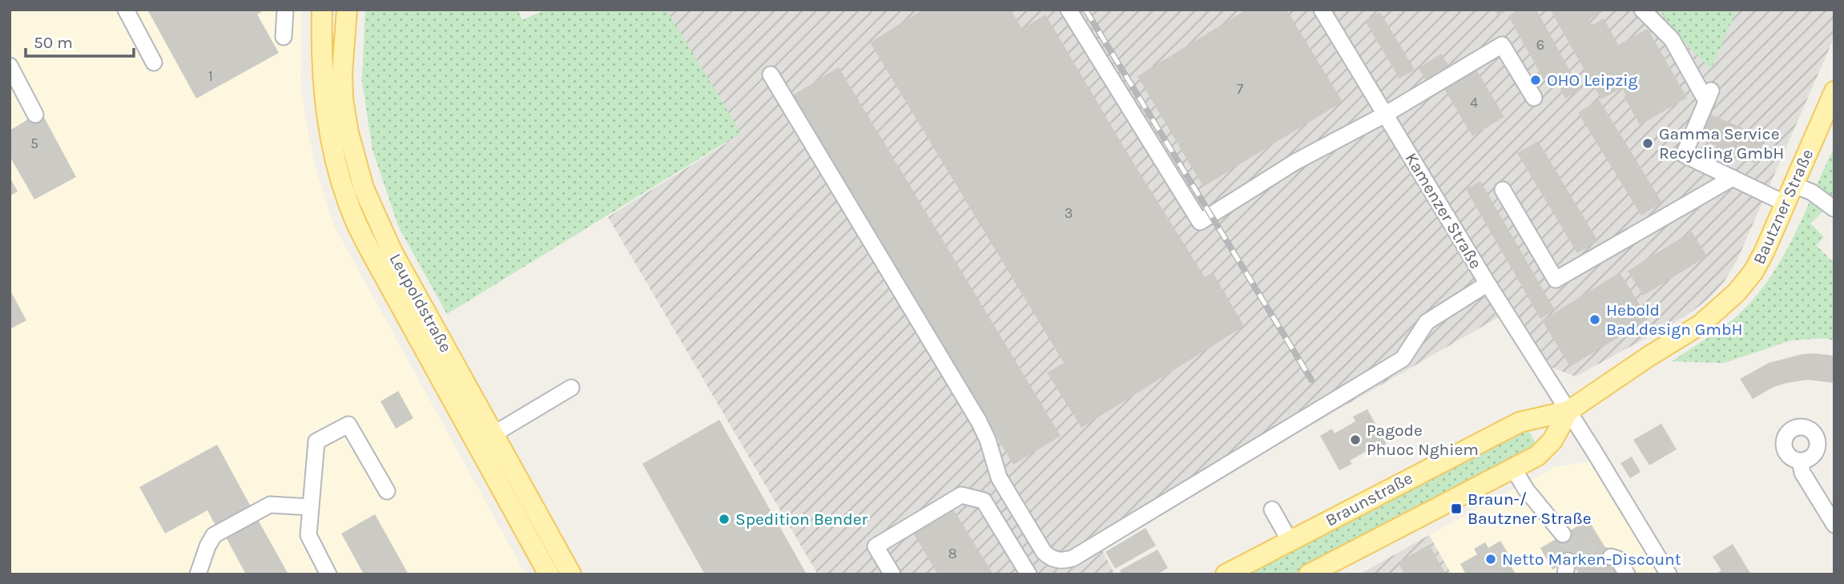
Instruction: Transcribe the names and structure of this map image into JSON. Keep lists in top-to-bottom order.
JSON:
{
  "streets": {
    "main road": ["Bautzner Straße", "Leupoldstraße", "Braunstraße"],
    "street": ["Kamenzer Straße"]
  },
  "crossings": [
    ["Bautzner Straße", "Kamenzer Straße"],
    ["Bautzner Straße", "Braunstraße"],
    ["Kamenzer Straße", "Braunstraße"]
  ],
  "places": {
    "other": [
      "OHO Leipzig",
      "Gamma Service Recycling GmbH",
      "Hebold Bad.design GmbH",
      "Pagode Phuoc Nghiem",
      "Spedition Bender",
      "Netto Marken-Discount"
    ],
    "transit": ["Braun-/ Bautzner Straße"]
  },
  "house_numbers": [
    "6",
    "1",
    "7",
    "4",
    "5",
    "3",
    "8"
  ],
  "scale_bar": "50 m"
}
